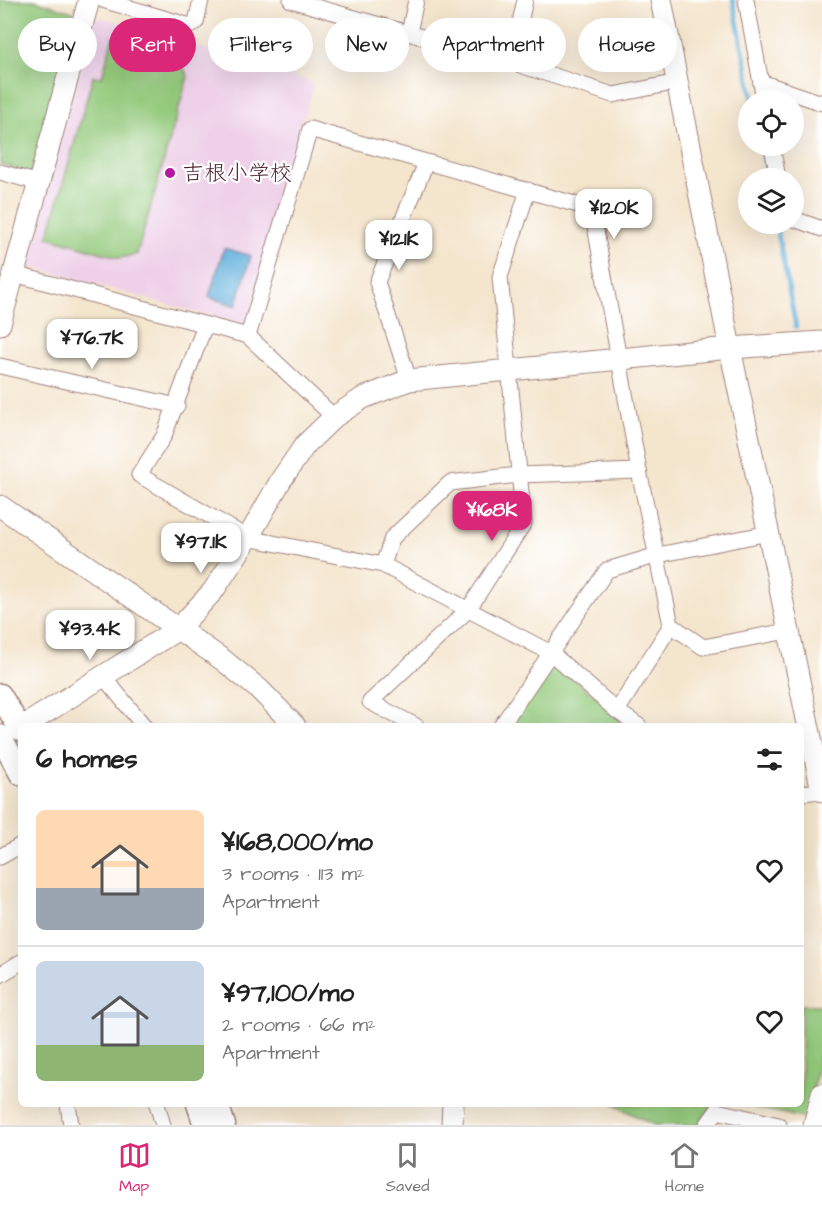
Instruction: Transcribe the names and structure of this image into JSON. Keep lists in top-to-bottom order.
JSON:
{
  "places": ["吉根小学校"],
  "page": {
    "chip": [
      "Buy",
      "Rent",
      "Filters",
      "New",
      "Apartment",
      "House"
    ],
    "price": [
      "¥120K",
      "¥121K",
      "¥76.7K",
      "¥168K",
      "¥97.1K",
      "¥93.4K"
    ],
    "heading": "6 homes",
    "list": [
      {
        "name": "¥168,000/mo",
        "note": "3 rooms · 113 m² · Apartment"
      },
      {
        "name": "¥97,100/mo",
        "note": "2 rooms · 66 m² · Apartment"
      }
    ],
    "tabs": ["Map", "Saved", "Home"]
  }
}
